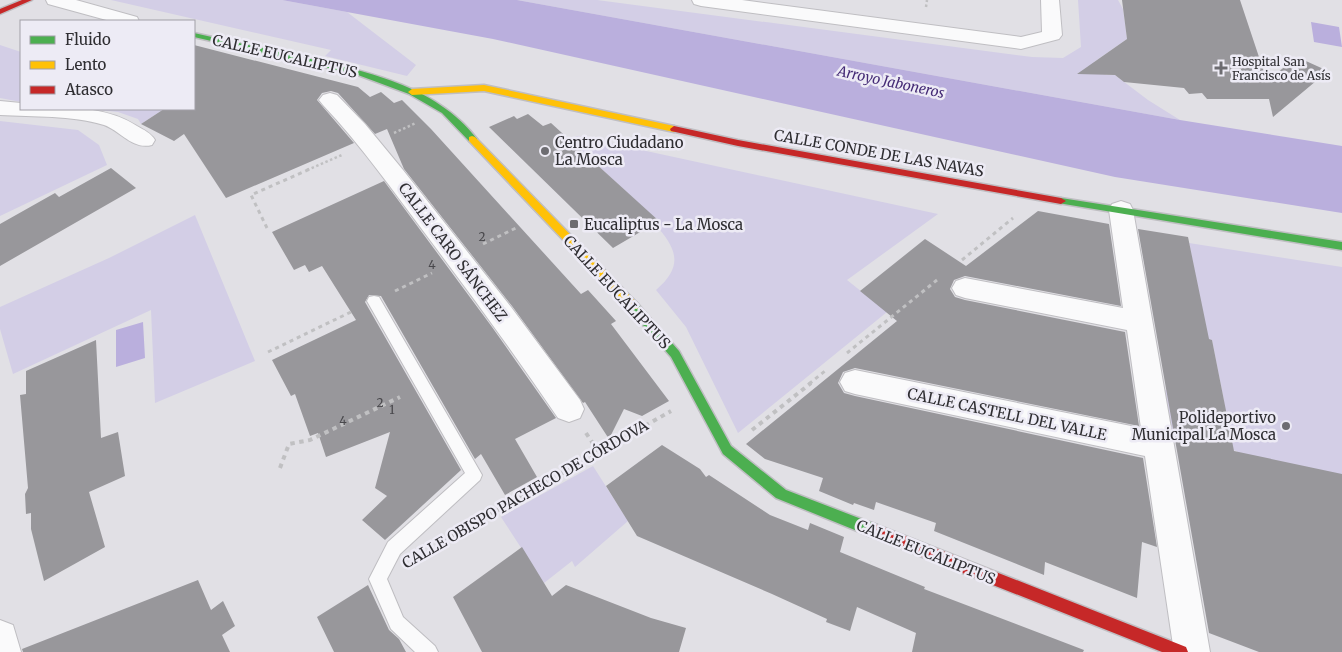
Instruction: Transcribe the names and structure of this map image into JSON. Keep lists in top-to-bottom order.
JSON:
{
  "streets": {
    "main road": ["CALLE EUCALIPTUS", "CALLE CONDE DE LAS NAVAS"],
    "street": ["CALLE CARO SÁNCHEZ", "CALLE CASTELL DEL VALLE"],
    "path": ["CALLE OBISPO PACHECO DE CÓRDOVA"]
  },
  "crossings": [
    ["CALLE EUCALIPTUS", "CALLE CONDE DE LAS NAVAS"]
  ],
  "water": ["Arroyo Jaboneros"],
  "places": {
    "health": ["Hospital San Francisco de Asís"],
    "other": ["Centro Ciudadano La Mosca", "Polideportivo Municipal La Mosca"],
    "transit": ["Eucaliptus - La Mosca"]
  },
  "house_numbers": [
    "2",
    "4",
    "2",
    "1",
    "4"
  ],
  "legend": ["Fluido", "Lento", "Atasco"]
}
